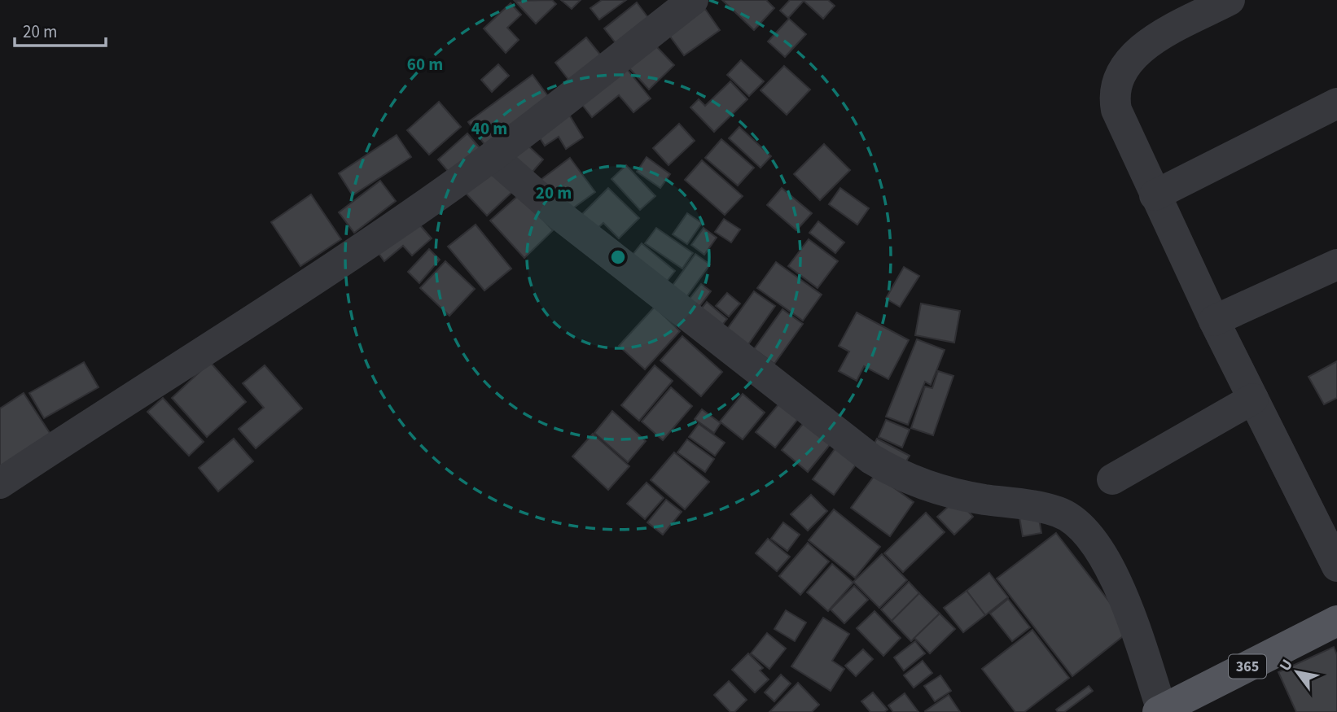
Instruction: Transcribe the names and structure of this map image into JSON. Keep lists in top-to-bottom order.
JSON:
{
  "streets": {
    "main road": ["365"]
  },
  "scale_bar": "20 m",
  "north": "top left",
  "rings": ["60 m", "40 m", "20 m"]
}
